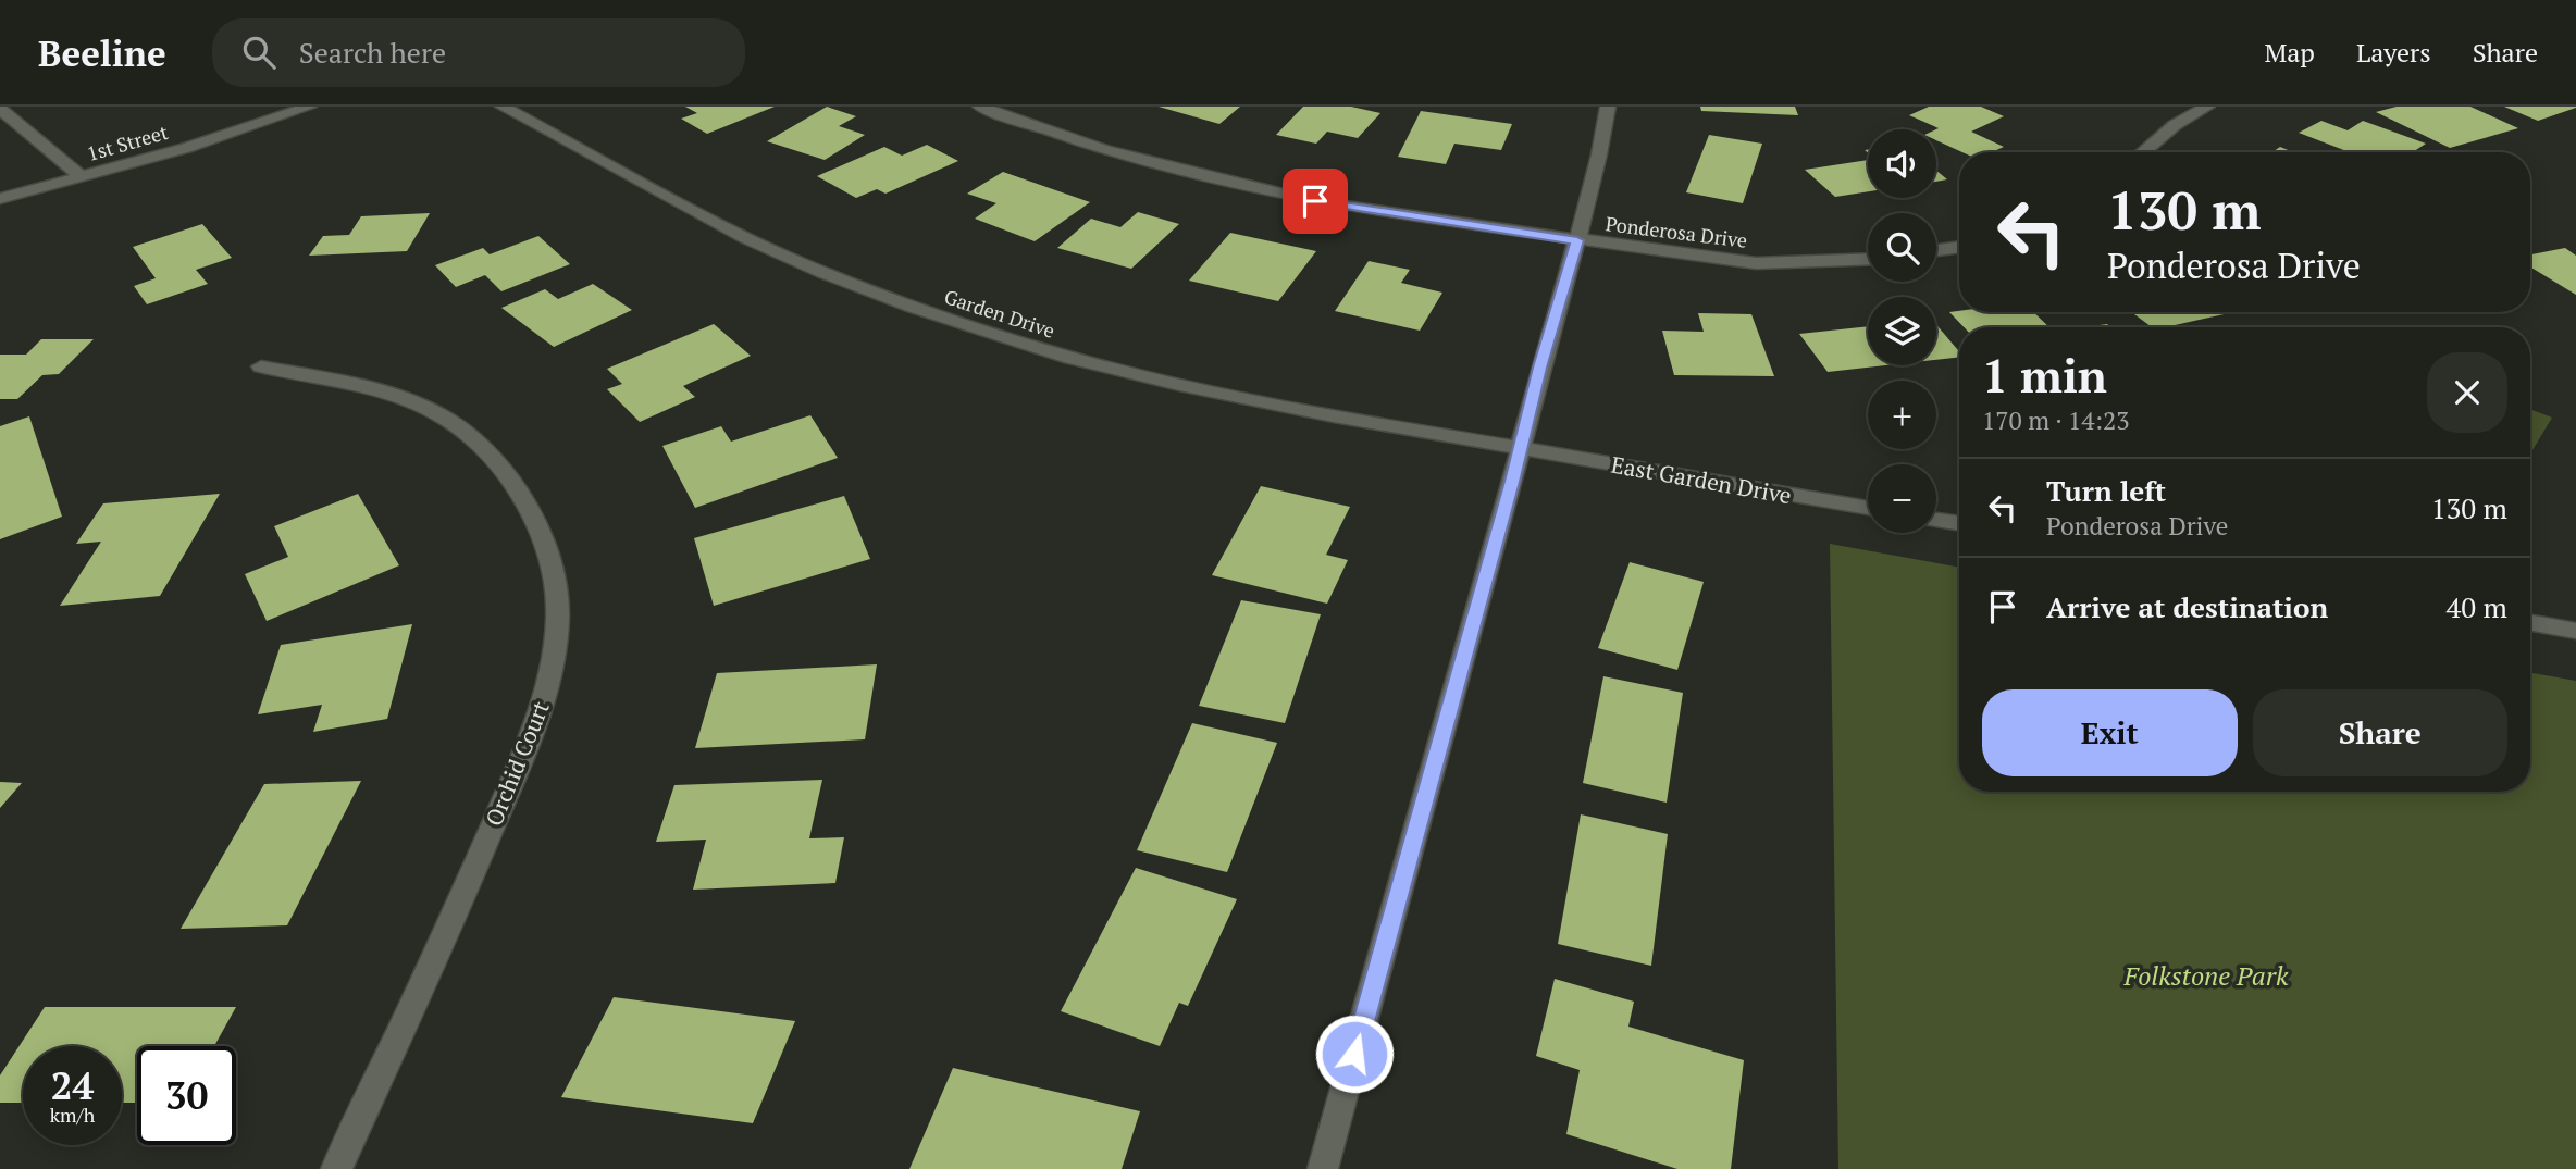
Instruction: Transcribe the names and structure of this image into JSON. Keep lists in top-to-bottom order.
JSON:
{
  "streets": {
    "street": [
      "1st Street",
      "Ponderosa Drive",
      "Garden Drive",
      "East Garden Drive",
      "Orchid Court"
    ]
  },
  "crossings": [
    ["Garden Drive", "East Garden Drive"]
  ],
  "parks": ["Folkstone Park"],
  "page": {
    "header": "Beeline",
    "search": "Search here",
    "nav": ["Map", "Layers", "Share"],
    "map_buttons": ["+", "−"],
    "turn": ["130 m", "Ponderosa Drive"],
    "heading": ["1 min", "170 m · 14:23"],
    "list": [
      {
        "name": "Turn left",
        "note": "Ponderosa Drive",
        "value": "130 m"
      },
      {
        "name": "Arrive at destination",
        "value": "40 m"
      }
    ],
    "buttons": ["Exit", "Share"],
    "speed": "24 km/h",
    "limit": "30"
  }
}
